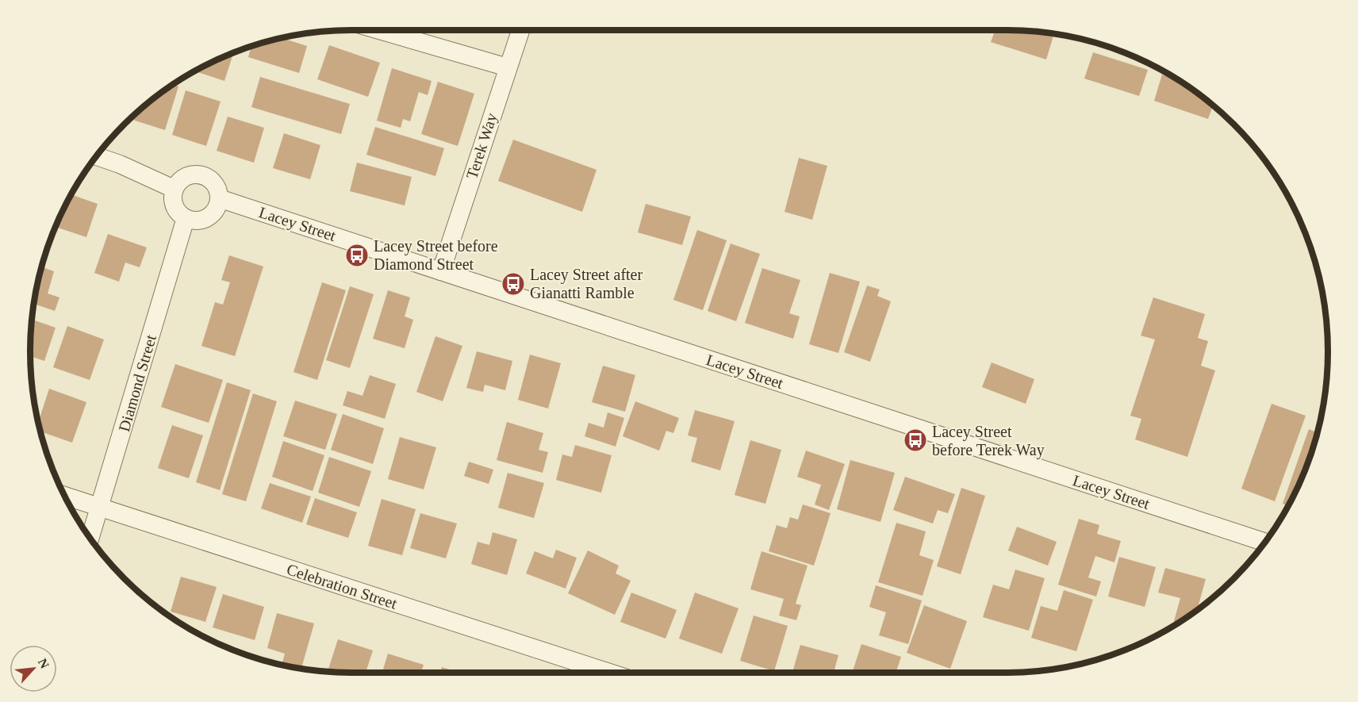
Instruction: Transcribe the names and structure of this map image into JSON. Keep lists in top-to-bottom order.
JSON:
{
  "streets": {
    "street": [
      "Terek Way",
      "Lacey Street",
      "Diamond Street",
      "Celebration Street"
    ]
  },
  "crossings": [
    ["Terek Way", "Lacey Street"],
    ["Lacey Street", "Diamond Street"],
    ["Diamond Street", "Celebration Street"]
  ],
  "places": {
    "bus stop": ["Lacey Street before Diamond Street", "Lacey Street after Gianatti Ramble", "Lacey Street before Terek Way"]
  },
  "north": "top right"
}
